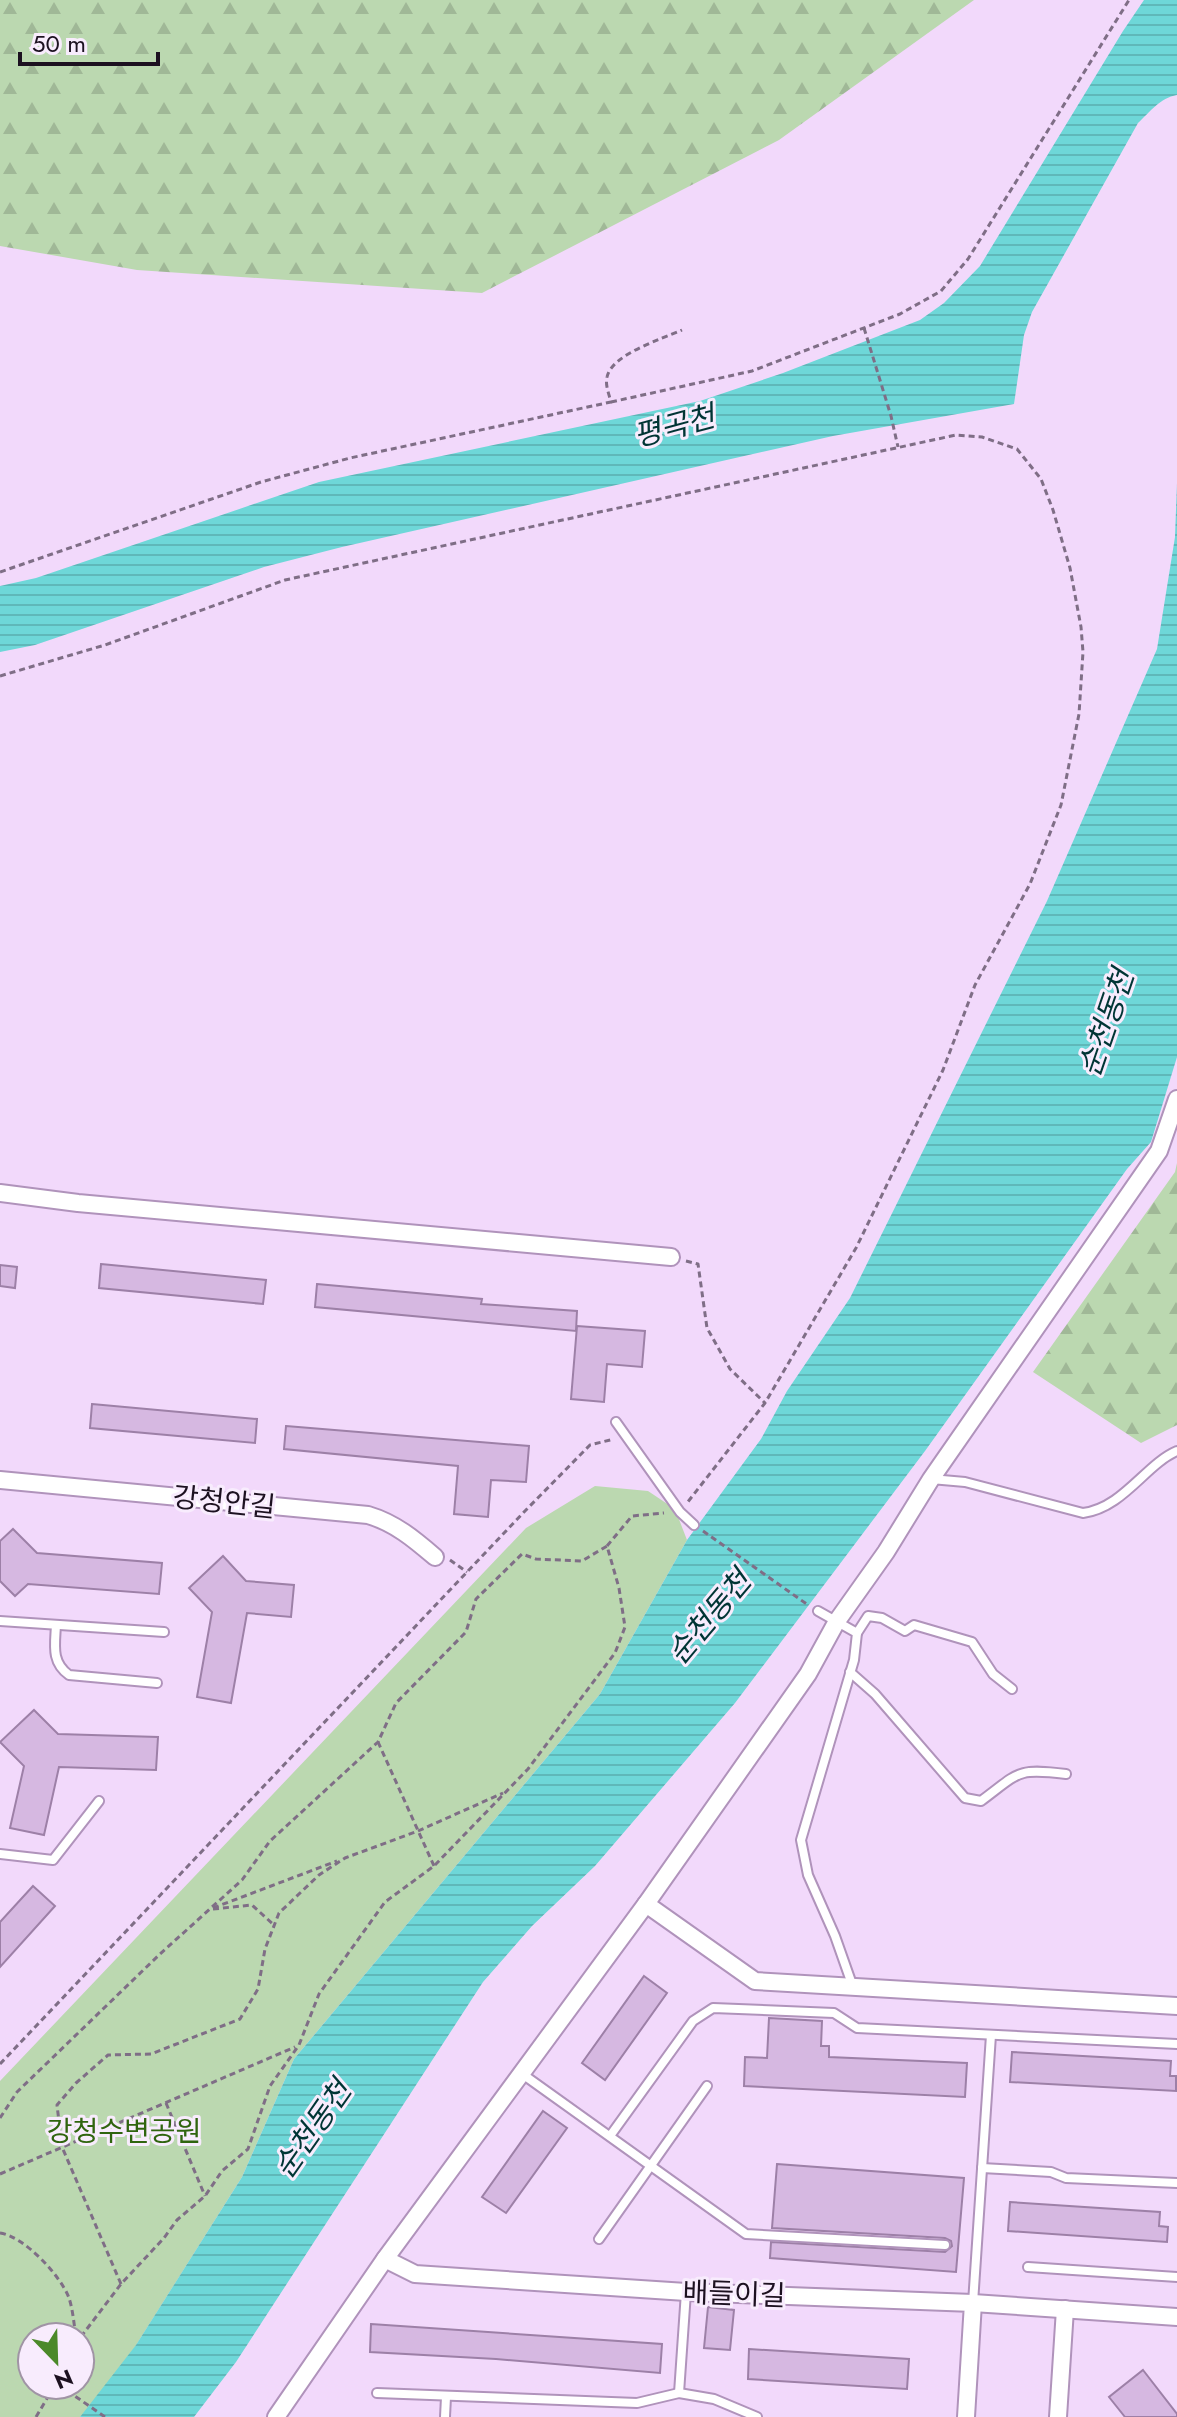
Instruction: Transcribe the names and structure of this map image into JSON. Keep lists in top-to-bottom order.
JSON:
{
  "streets": {
    "street": ["강청안길", "배들이길"]
  },
  "water": ["평곡천", "순천동천"],
  "parks": ["강청수변공원"],
  "scale_bar": "50 m",
  "north": "bottom right"
}
